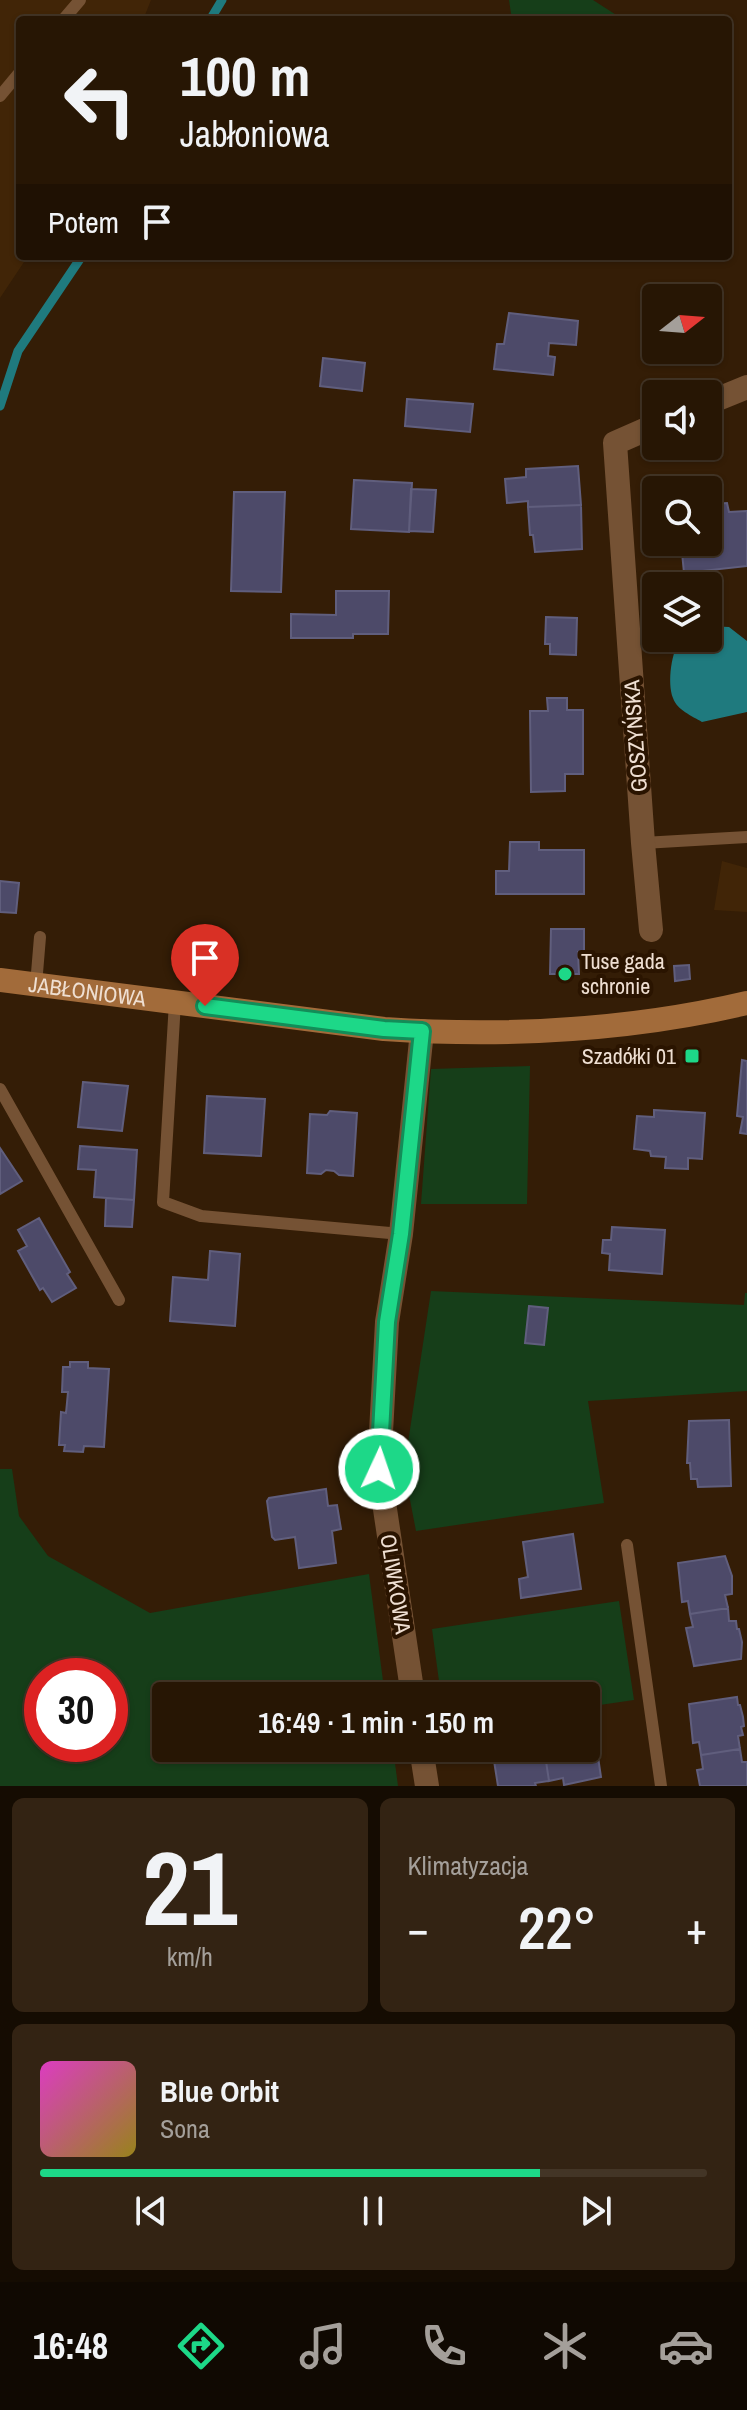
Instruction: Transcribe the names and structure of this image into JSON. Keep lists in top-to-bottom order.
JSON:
{
  "streets": {
    "main road": ["JABŁONIOWA"],
    "street": ["GOSZYŃSKA", "OLIWKOWA"]
  },
  "crossings": [
    ["JABŁONIOWA", "OLIWKOWA"]
  ],
  "places": {
    "other": ["Tuse gada schronie"],
    "transit": ["Szadółki 01"]
  },
  "north": "right",
  "page": {
    "turn": ["100 m", "Jabłoniowa"],
    "then": "Potem",
    "limit": "30",
    "trip": "16:49 · 1 min · 150 m",
    "tile": [
      ["21", "km/h"],
      "Klimatyzacja"
    ],
    "heat": ["−", "22°", "+"],
    "song": ["Blue Orbit", "Sona"],
    "tabs": "16:48"
  }
}
